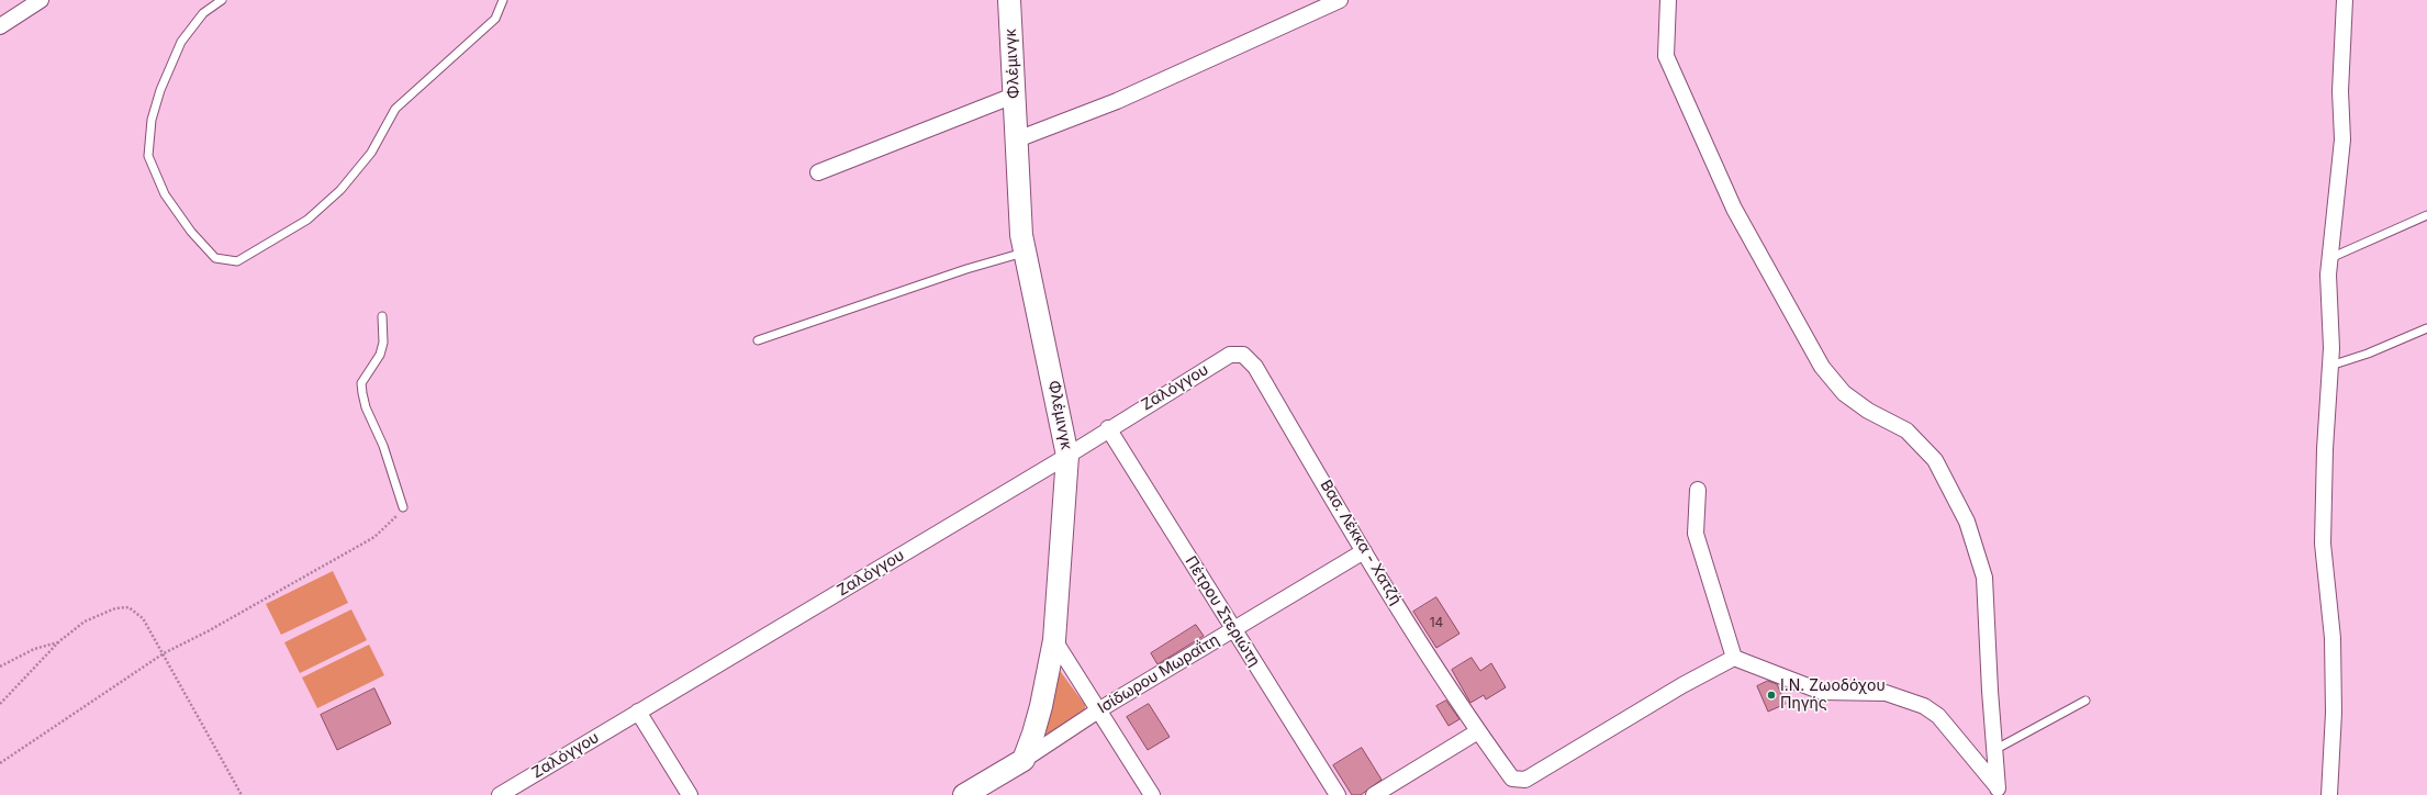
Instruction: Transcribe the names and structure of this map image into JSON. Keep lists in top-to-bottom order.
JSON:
{
  "streets": {
    "street": [
      "Φλέμινγκ",
      "Ζαλόγγου",
      "Βασ. Λέκκα - Χατζή",
      "Πέτρου Στεριώτη",
      "Ισίδωρου Μωραΐτη"
    ]
  },
  "crossings": [
    ["Φλέμινγκ", "Ζαλόγγου"],
    ["Φλέμινγκ", "Ισίδωρου Μωραΐτη"],
    ["Ζαλόγγου", "Βασ. Λέκκα - Χατζή"],
    ["Ζαλόγγου", "Πέτρου Στεριώτη"],
    ["Βασ. Λέκκα - Χατζή", "Ισίδωρου Μωραΐτη"],
    ["Πέτρου Στεριώτη", "Ισίδωρου Μωραΐτη"]
  ],
  "places": ["Ι.Ν. Ζωοδόχου Πηγής"],
  "house_numbers": ["14"]
}
